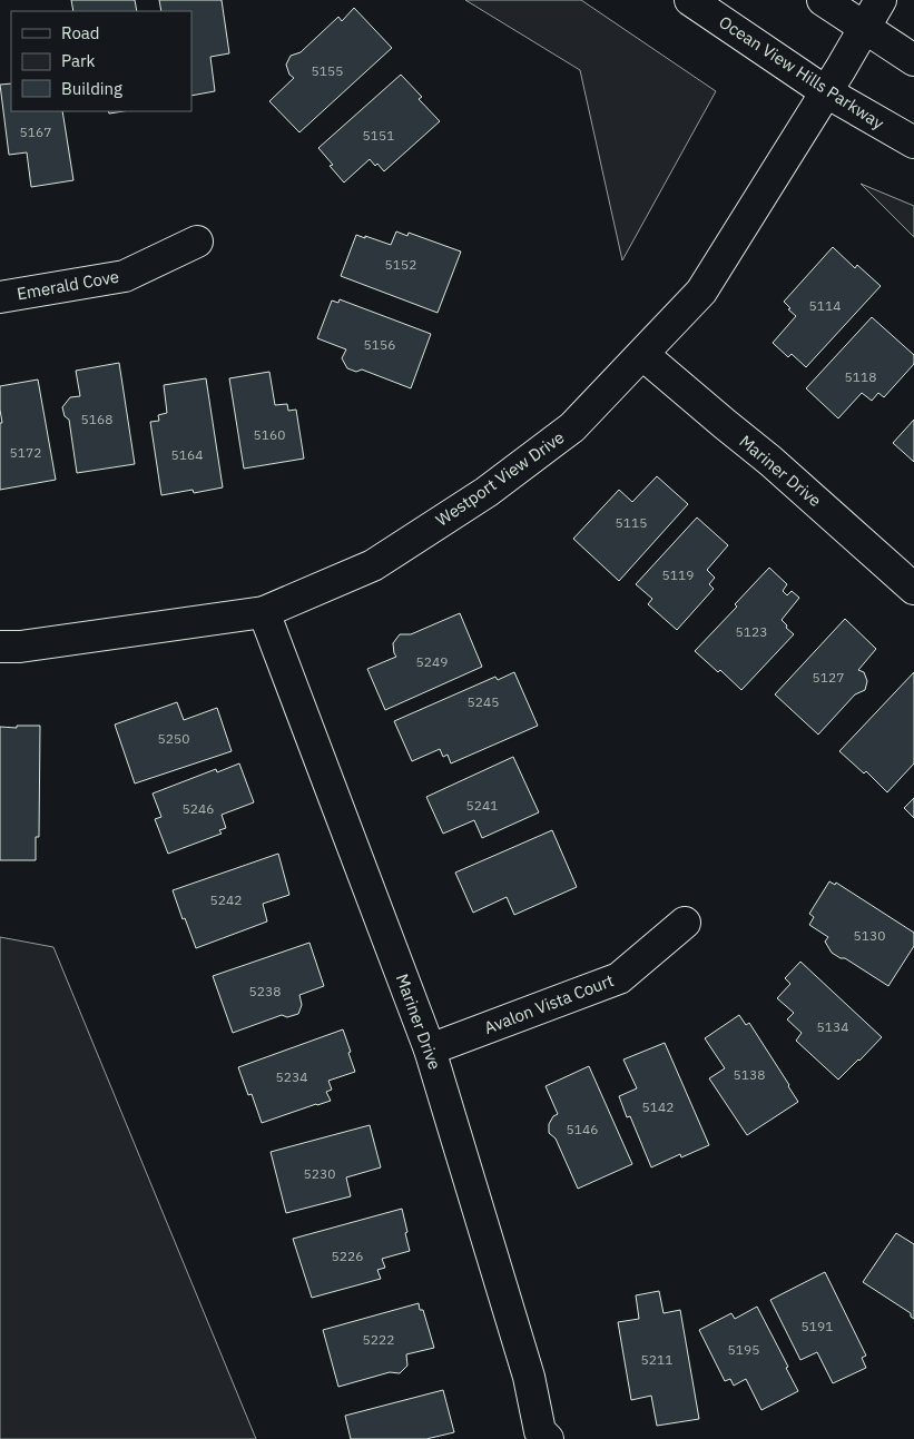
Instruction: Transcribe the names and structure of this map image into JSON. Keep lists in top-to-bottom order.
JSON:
{
  "streets": {
    "street": [
      "Ocean View Hills Parkway",
      "Emerald Cove",
      "Mariner Drive",
      "Westport View Drive",
      "Avalon Vista Court"
    ]
  },
  "crossings": [
    ["Ocean View Hills Parkway", "Westport View Drive"],
    ["Mariner Drive", "Westport View Drive"],
    ["Mariner Drive", "Avalon Vista Court"]
  ],
  "house_numbers": [
    "5155",
    "5167",
    "5151",
    "5152",
    "5114",
    "5156",
    "5118",
    "5168",
    "5160",
    "5172",
    "5164",
    "5115",
    "5119",
    "5123",
    "5249",
    "5127",
    "5245",
    "5250",
    "5241",
    "5246",
    "5242",
    "5130",
    "5238",
    "5134",
    "5138",
    "5234",
    "5142",
    "5146",
    "5230",
    "5226",
    "5191",
    "5222",
    "5195",
    "5211"
  ],
  "legend": ["Road", "Park", "Building"]
}
